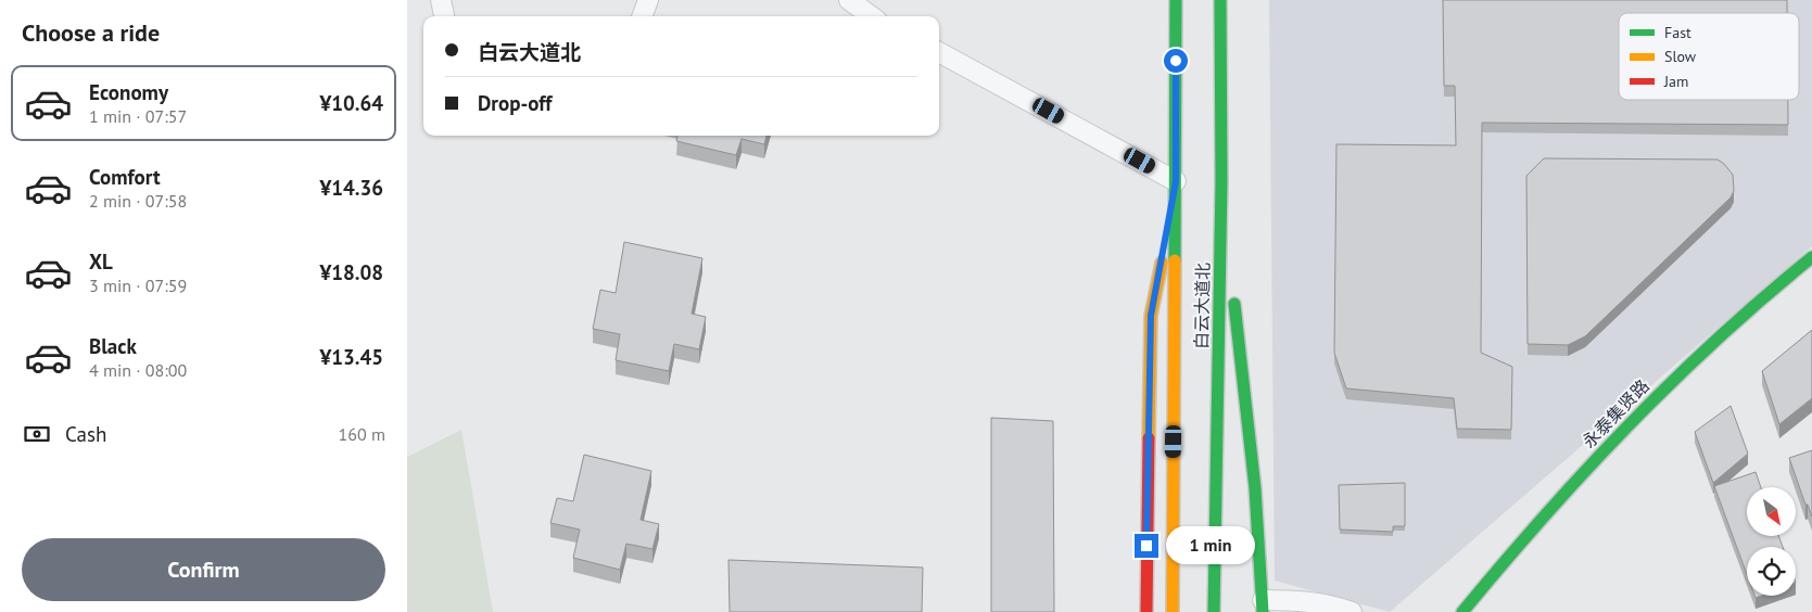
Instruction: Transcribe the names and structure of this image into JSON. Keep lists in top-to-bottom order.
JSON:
{
  "streets": {
    "main road": ["白云大道北", "永泰集贤路"]
  },
  "legend": ["Fast", "Slow", "Jam"],
  "north": "bottom right",
  "page": {
    "heading": "Choose a ride",
    "banner": ["白云大道北", "Drop-off"],
    "list": [
      {
        "name": "Economy",
        "note": "1 min · 07:57",
        "value": "¥10.64"
      },
      {
        "name": "Comfort",
        "note": "2 min · 07:58",
        "value": "¥14.36"
      },
      {
        "name": "XL",
        "note": "3 min · 07:59",
        "value": "¥18.08"
      },
      {
        "name": "Black",
        "note": "4 min · 08:00",
        "value": "¥13.45"
      }
    ],
    "pay": ["Cash", "160 m"],
    "bubble": "1 min",
    "buttons": "Confirm"
  }
}
